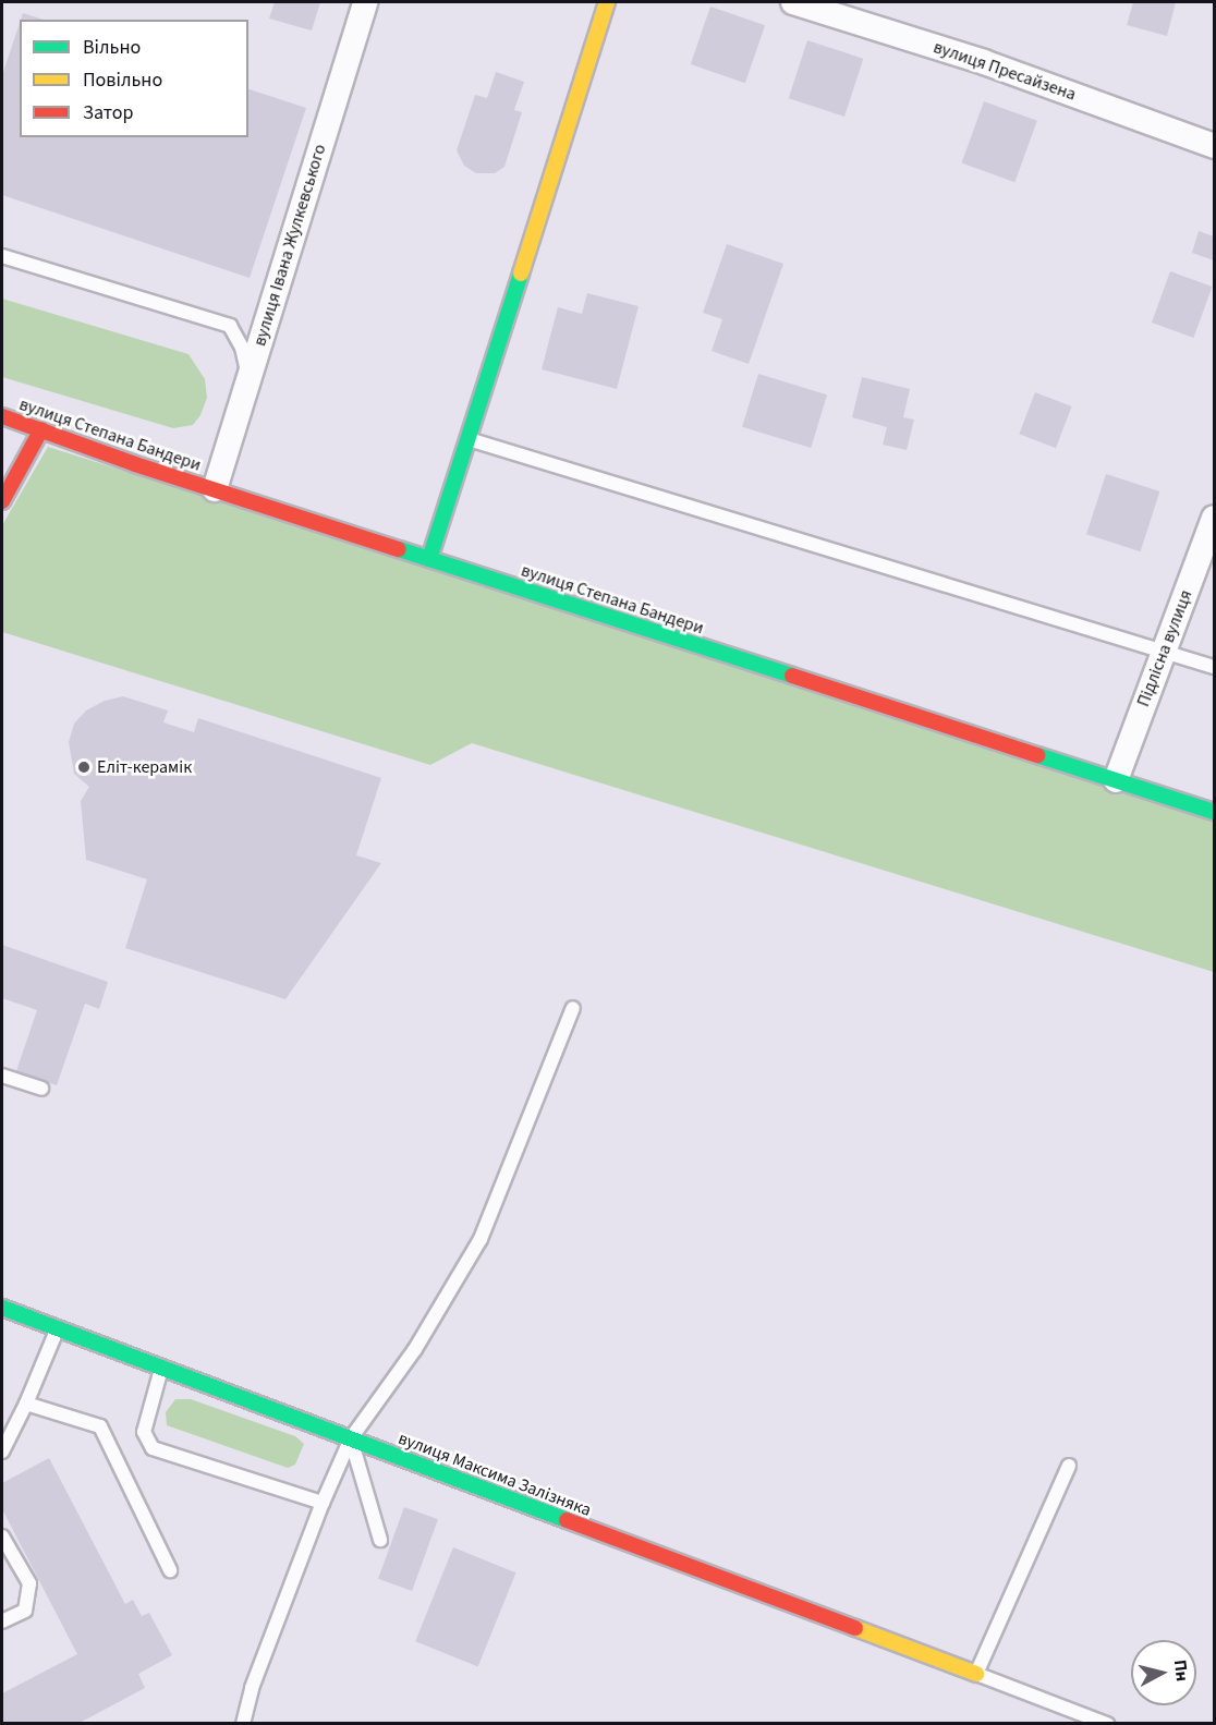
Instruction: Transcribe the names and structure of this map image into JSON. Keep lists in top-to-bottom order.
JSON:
{
  "streets": {
    "street": [
      "вулиця Пресайзена",
      "вулиця Івана Жулкевського",
      "вулиця Степана Бандери",
      "Підлісна вулиця",
      "вулиця Максима Залізняка"
    ]
  },
  "crossings": [
    ["вулиця Івана Жулкевського", "вулиця Степана Бандери"],
    ["вулиця Степана Бандери", "Підлісна вулиця"]
  ],
  "places": ["Еліт-керамік"],
  "legend": ["Вільно", "Повільно", "Затор"],
  "north": "right"
}
